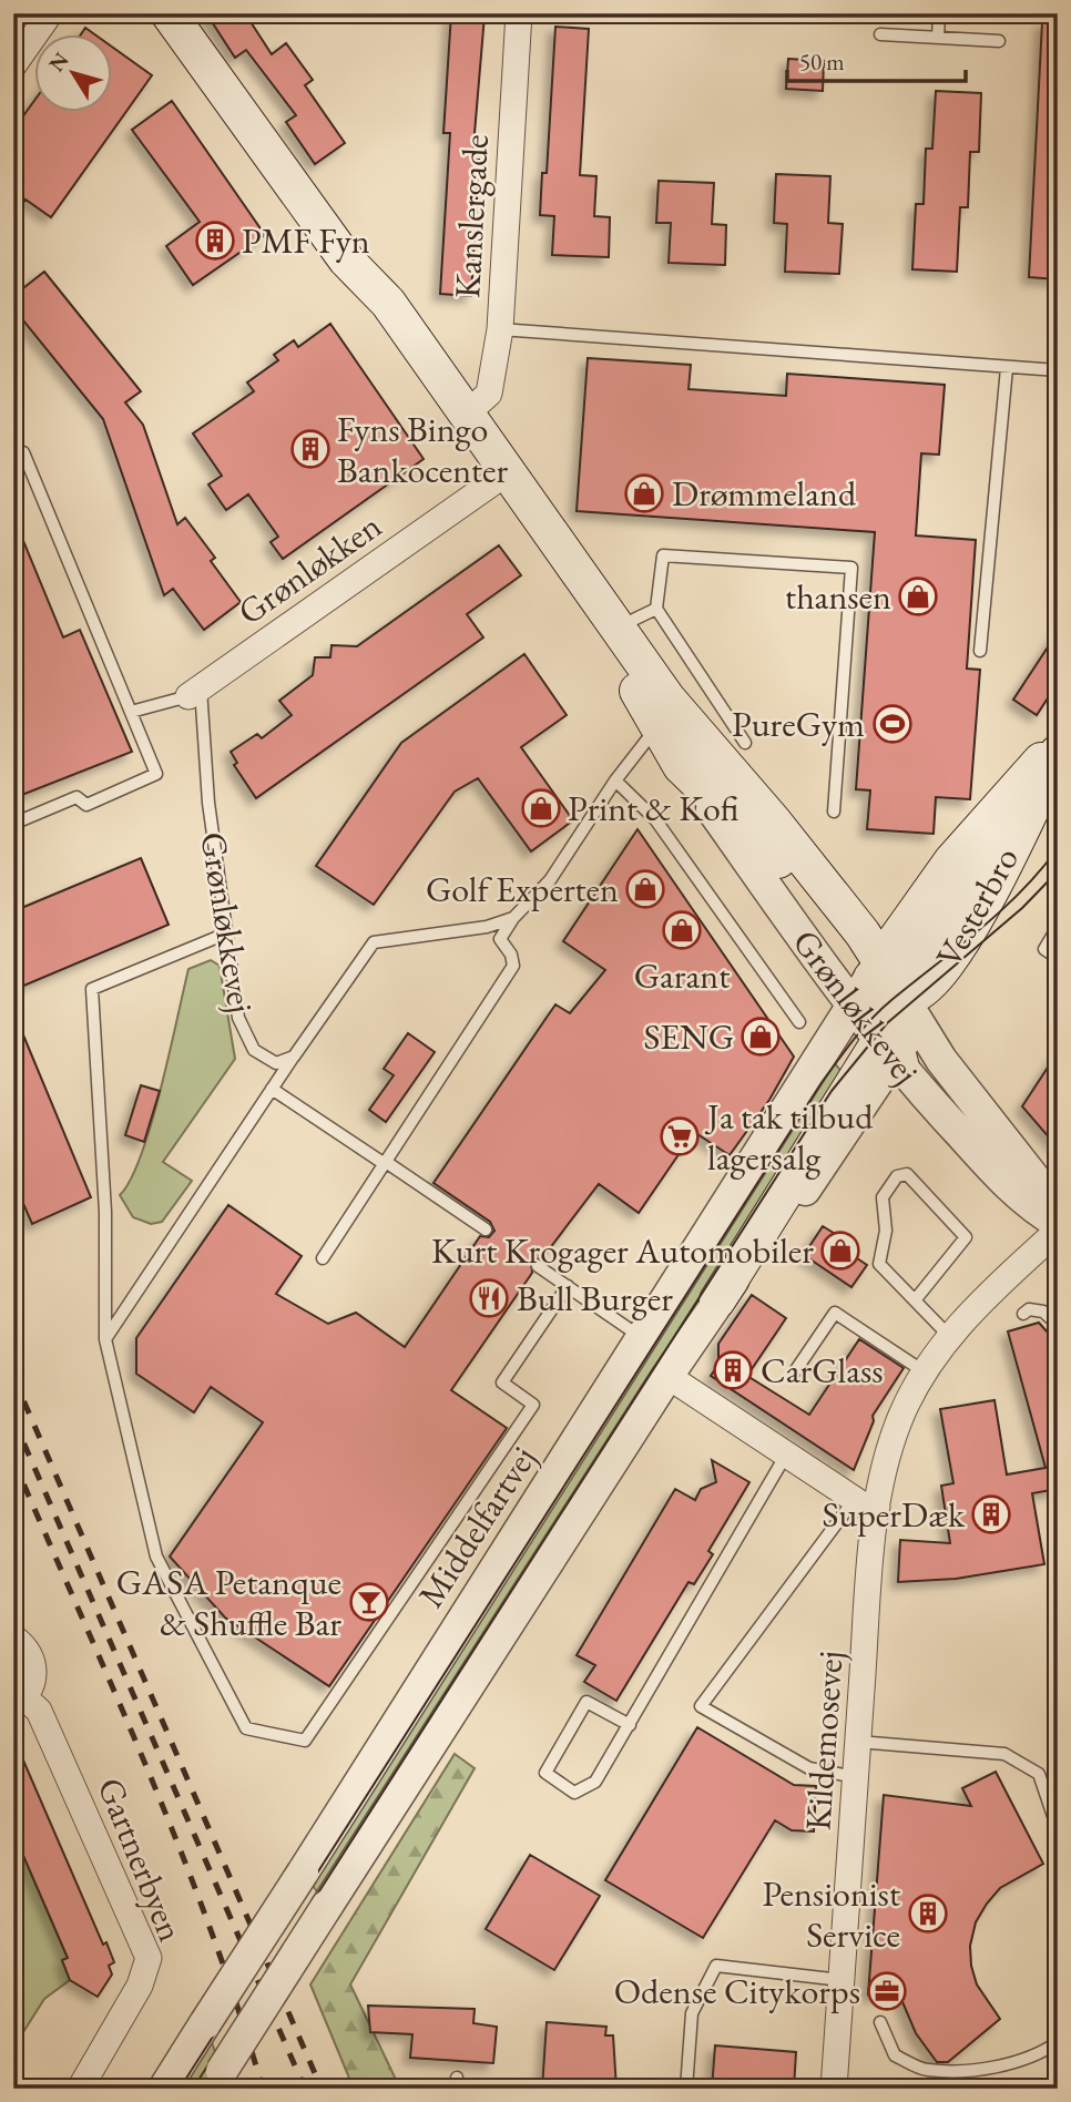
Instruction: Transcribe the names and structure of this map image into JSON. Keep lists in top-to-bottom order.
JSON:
{
  "streets": {
    "main road": ["Vesterbro", "Grønløkkevej"],
    "street": [
      "Kanslergade",
      "Grønløkken",
      "Middelfartvej",
      "Kildemosevej",
      "Gartnerbyen"
    ]
  },
  "crossings": [
    ["Kanslergade", "Grønløkkevej"],
    ["Grønløkken", "Grønløkkevej"],
    ["Vesterbro", "Grønløkkevej"],
    ["Vesterbro", "Middelfartvej"],
    ["Grønløkkevej", "Middelfartvej"]
  ],
  "places": {
    "building": [
      "PMF Fyn",
      "Fyns Bingo Bankocenter",
      "CarGlass",
      "SuperDæk",
      "Pensionist Service"
    ],
    "shop": [
      "Drømmeland",
      "thansen",
      "Print & Kofi",
      "Golf Experten",
      "Garant",
      "SENG",
      "Kurt Krogager Automobiler"
    ],
    "sports": ["PureGym"],
    "supermarket": ["Ja tak tilbud lagersalg"],
    "restaurant": ["Bull Burger"],
    "bar": ["GASA Petanque & Shuffle Bar"],
    "office": ["Odense Citykorps"]
  },
  "scale_bar": "50 m",
  "north": "top left"
}
